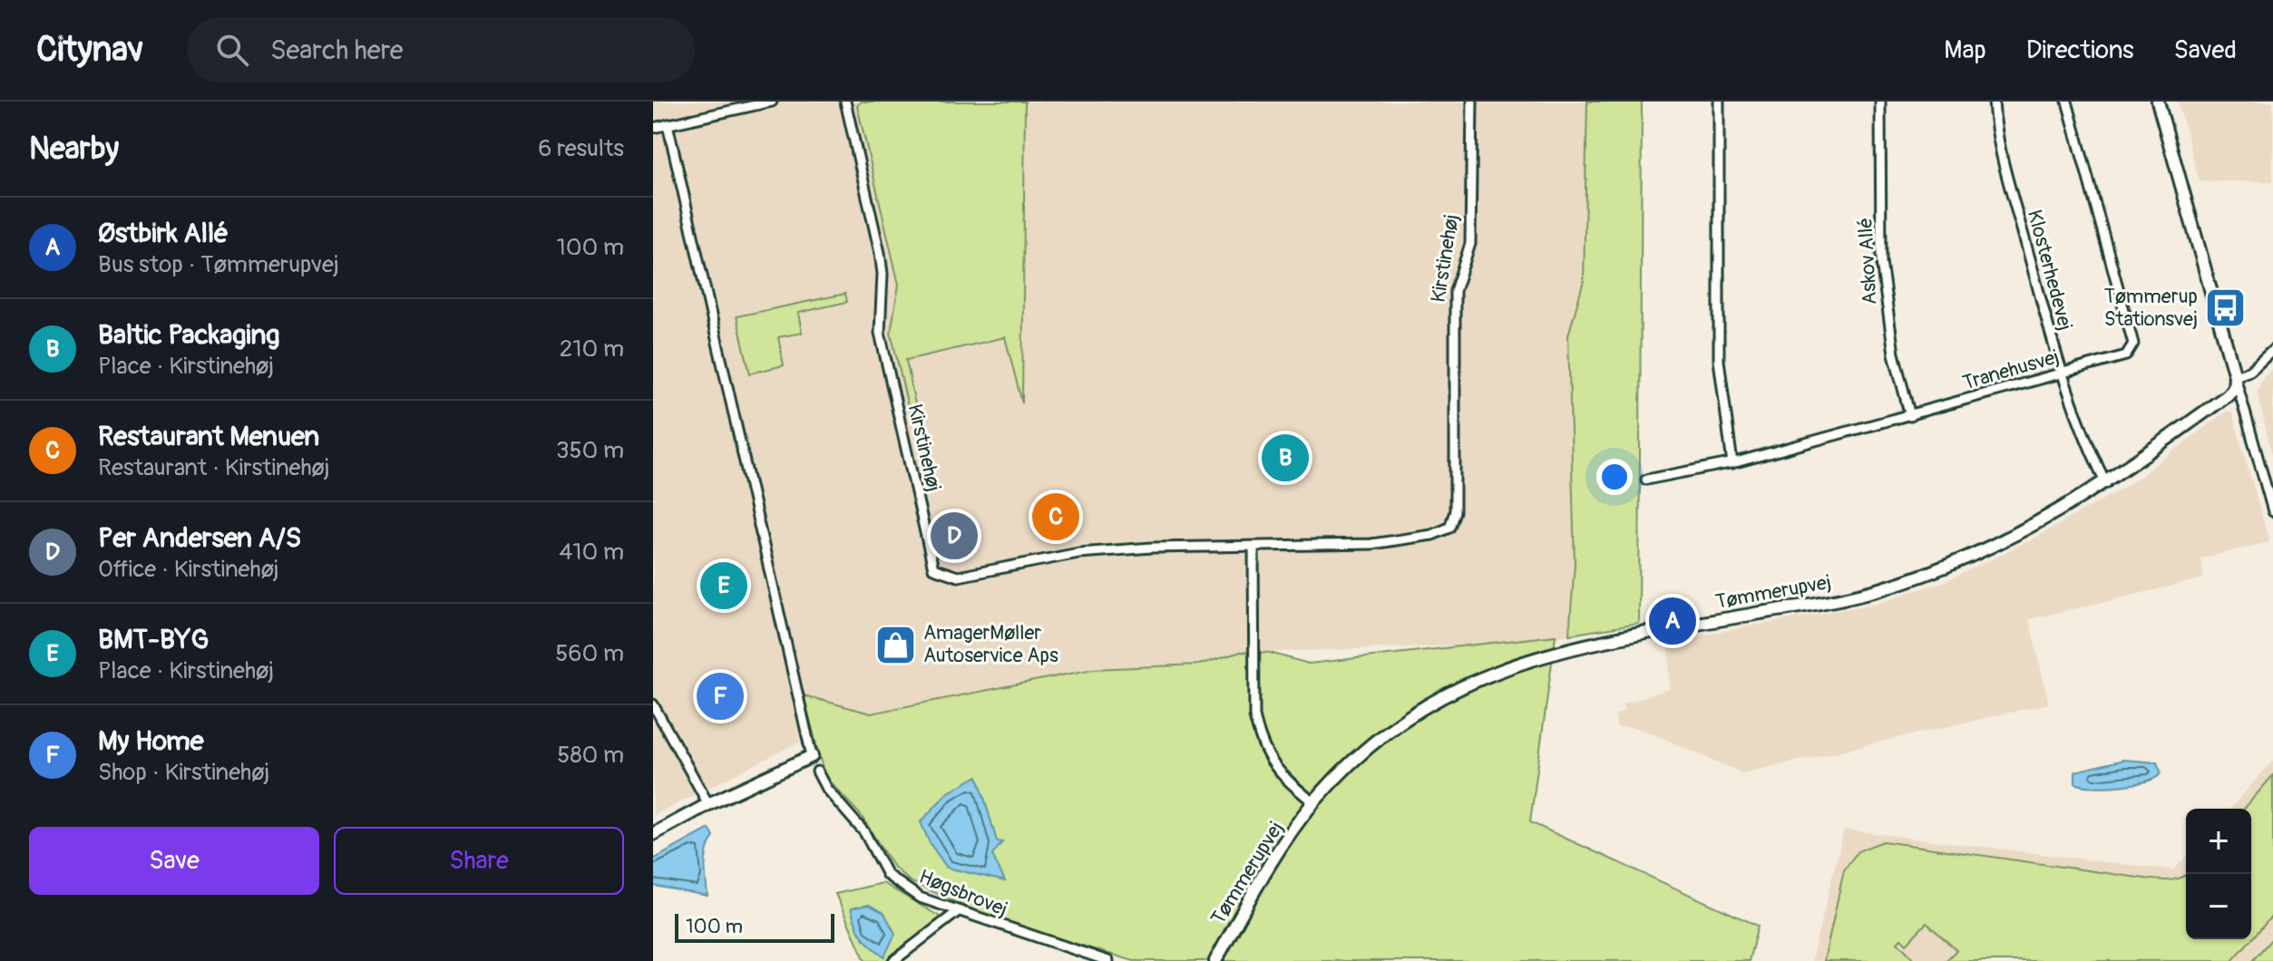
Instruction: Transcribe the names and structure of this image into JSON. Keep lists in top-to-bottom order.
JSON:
{
  "streets": {
    "street": [
      "Kirstinehøj",
      "Askov Allé",
      "Klosterhedevej",
      "Tranehusvej",
      "Tømmerupvej",
      "Høgsbrovej"
    ]
  },
  "crossings": [
    ["Askov Allé", "Tranehusvej"],
    ["Klosterhedevej", "Tranehusvej"],
    ["Klosterhedevej", "Tømmerupvej"]
  ],
  "places": {
    "bus stop": ["Tømmerup Stationsvej"],
    "shop": ["AmagerMøller Autoservice Aps"]
  },
  "scale_bar": "100 m",
  "page": {
    "header": "Citynav",
    "search": "Search here",
    "nav": ["Map", "Directions", "Saved"],
    "heading": ["Nearby", "6 results"],
    "list": [
      {
        "mark": "A",
        "name": "Østbirk Allé",
        "note": "Bus stop · Tømmerupvej",
        "value": "100 m"
      },
      {
        "mark": "B",
        "name": "Baltic Packaging",
        "note": "Place · Kirstinehøj",
        "value": "210 m"
      },
      {
        "mark": "C",
        "name": "Restaurant Menuen",
        "note": "Restaurant · Kirstinehøj",
        "value": "350 m"
      },
      {
        "mark": "D",
        "name": "Per Andersen A/S",
        "note": "Office · Kirstinehøj",
        "value": "410 m"
      },
      {
        "mark": "E",
        "name": "BMT-BYG",
        "note": "Place · Kirstinehøj",
        "value": "560 m"
      },
      {
        "mark": "F",
        "name": "My Home",
        "note": "Shop · Kirstinehøj",
        "value": "580 m"
      }
    ],
    "pins": [
      "B",
      "C",
      "D",
      "E",
      "A",
      "F"
    ],
    "buttons": ["Save", "Share"],
    "map_buttons": ["+", "−"],
    "scale": "100 m"
  }
}
